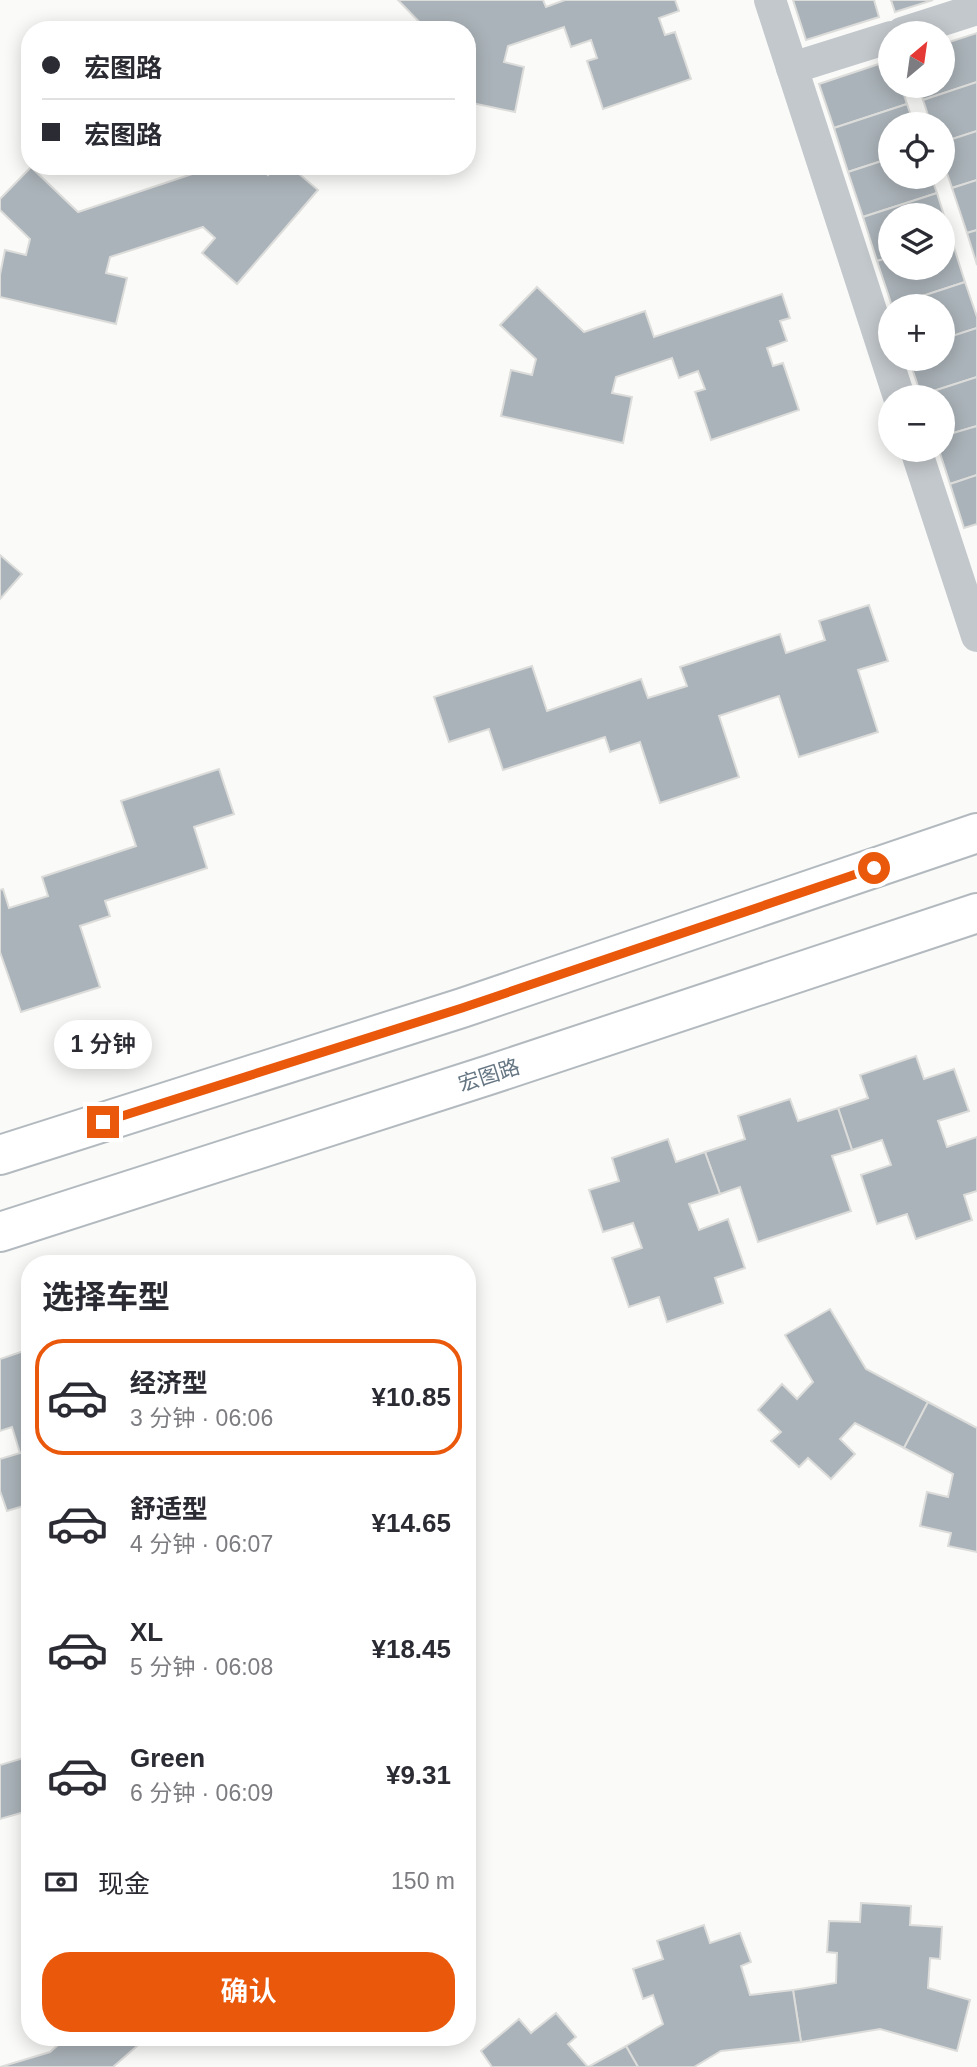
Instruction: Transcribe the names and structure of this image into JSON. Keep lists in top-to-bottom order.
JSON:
{
  "streets": {
    "main road": ["宏图路"]
  },
  "north": "top right",
  "page": {
    "map_buttons": ["+", "−"],
    "banner": ["宏图路", "宏图路"],
    "bubble": "1 分钟",
    "heading": "选择车型",
    "list": [
      {
        "name": "经济型",
        "note": "3 分钟 · 06:06",
        "value": "¥10.85"
      },
      {
        "name": "舒适型",
        "note": "4 分钟 · 06:07",
        "value": "¥14.65"
      },
      {
        "name": "XL",
        "note": "5 分钟 · 06:08",
        "value": "¥18.45"
      },
      {
        "name": "Green",
        "note": "6 分钟 · 06:09",
        "value": "¥9.31"
      }
    ],
    "pay": ["现金", "150 m"],
    "buttons": "确认"
  }
}
